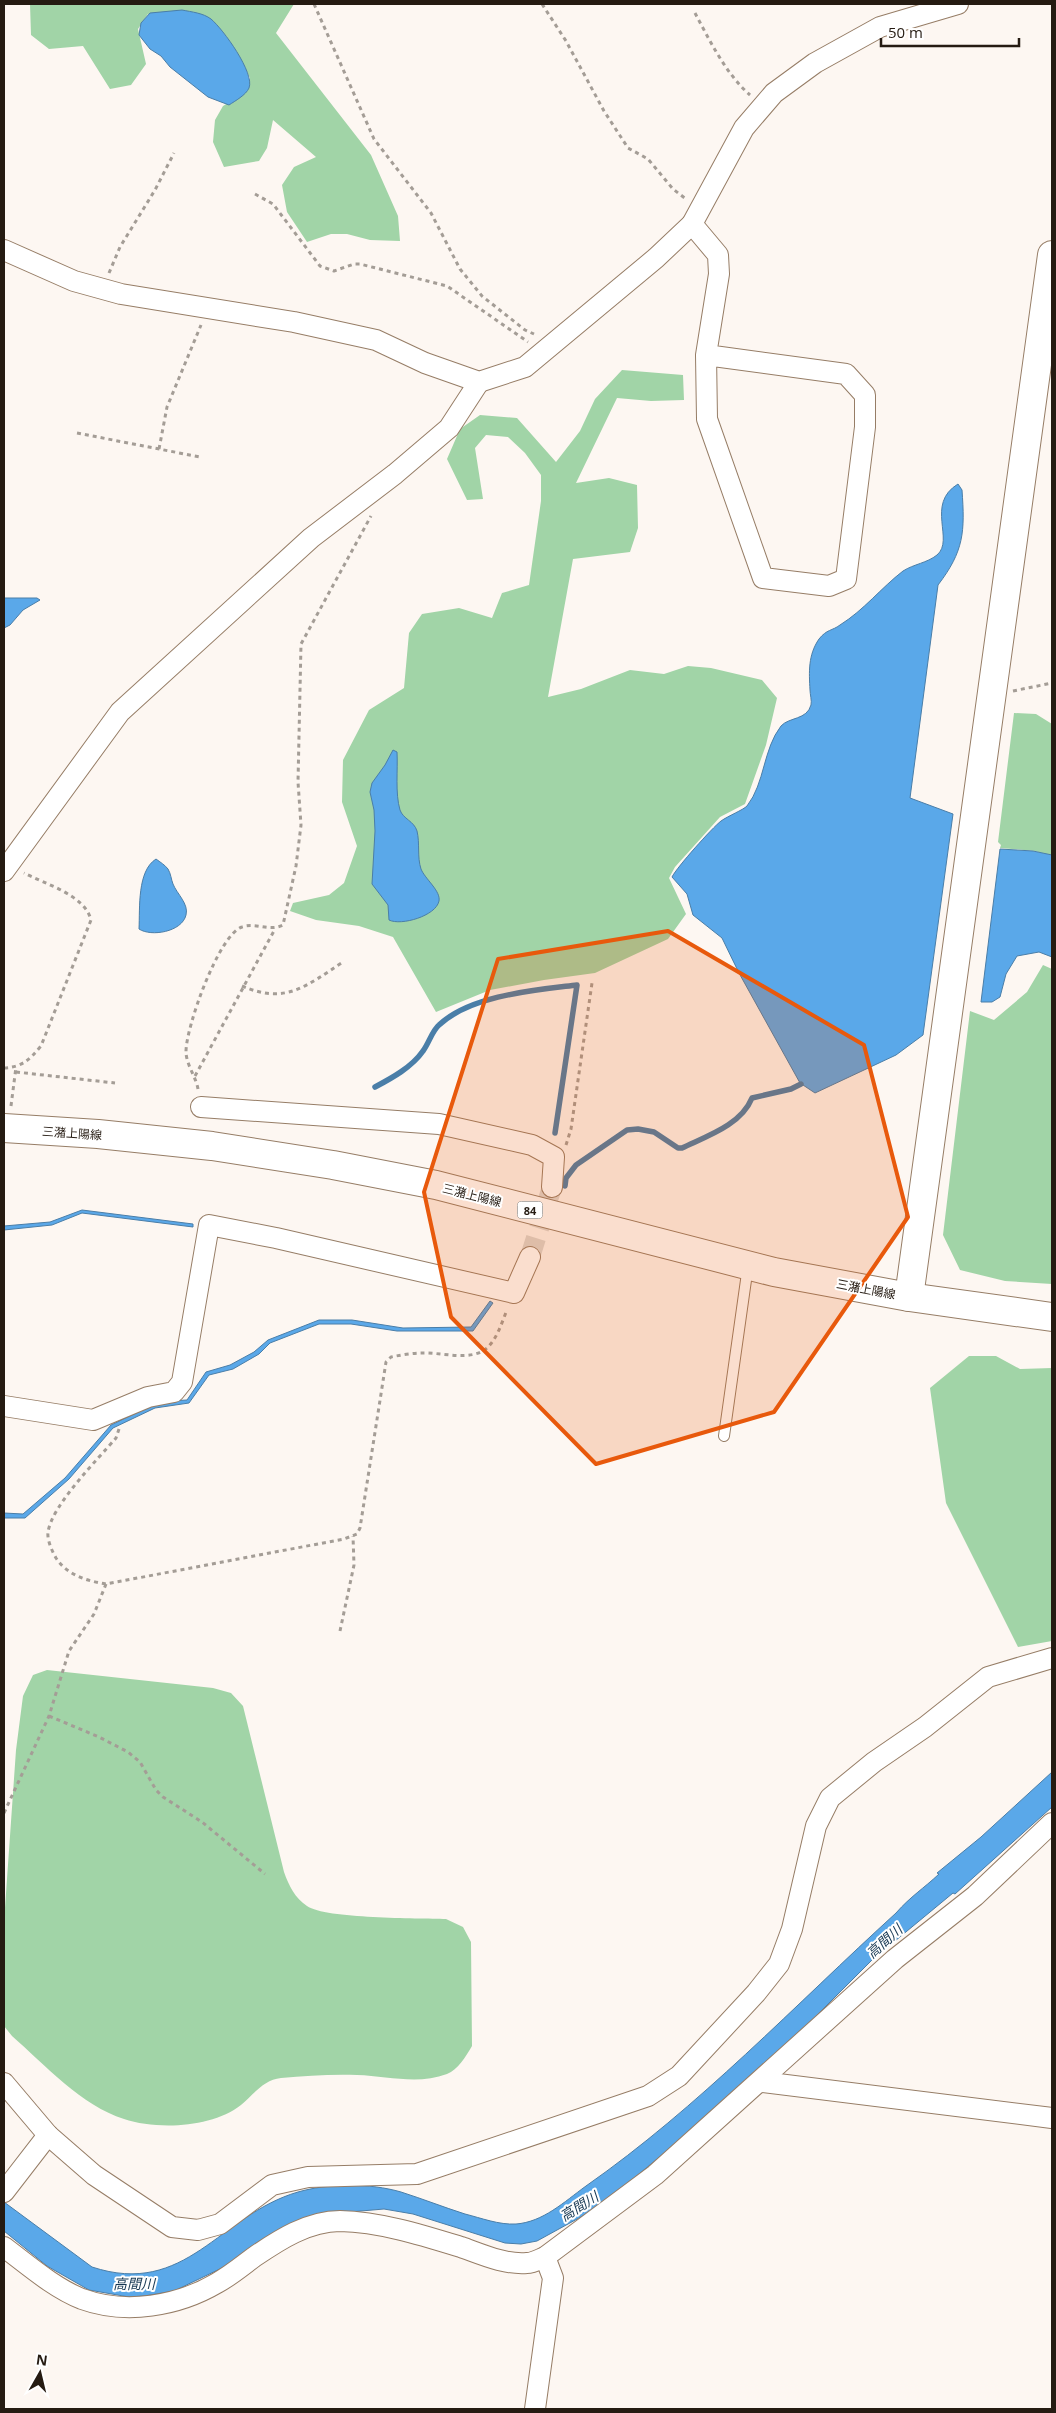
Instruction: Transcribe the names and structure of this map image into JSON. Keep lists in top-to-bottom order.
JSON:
{
  "streets": {
    "main road": ["三潴上陽線", "84"]
  },
  "water": ["高間川"],
  "scale_bar": "50 m",
  "north": "top"
}
